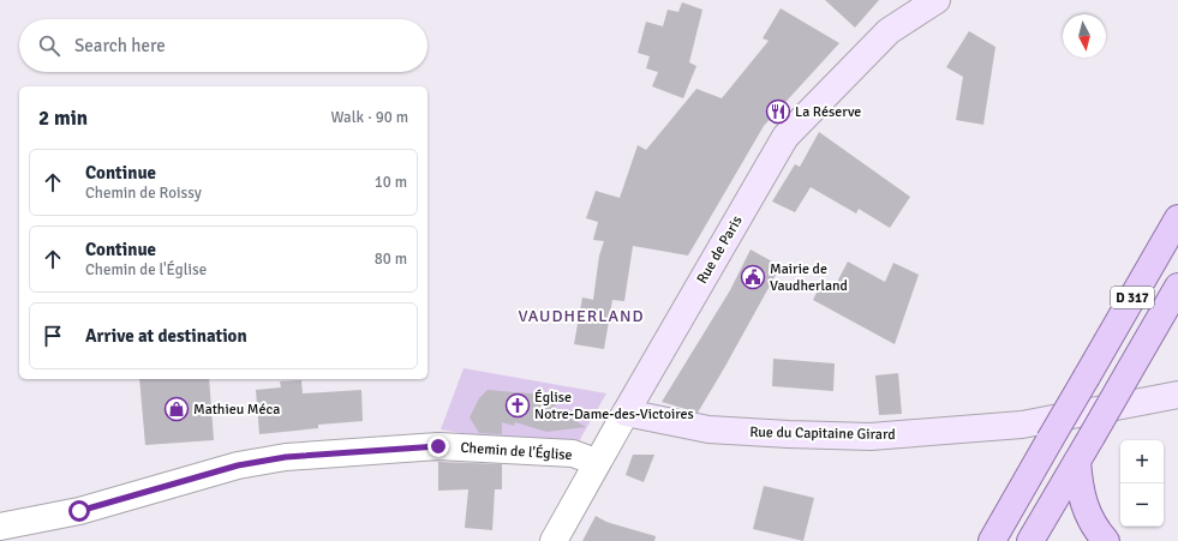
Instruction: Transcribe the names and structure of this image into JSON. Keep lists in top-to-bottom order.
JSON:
{
  "streets": {
    "main road": ["D 317"],
    "street": ["Rue de Paris", "Rue du Capitaine Girard", "Chemin de l'Église"]
  },
  "crossings": [
    ["Rue de Paris", "Rue du Capitaine Girard"],
    ["Rue de Paris", "Chemin de l'Église"]
  ],
  "districts": ["VAUDHERLAND"],
  "places": {
    "restaurant": ["La Réserve"],
    "public building": ["Mairie de Vaudherland"],
    "church": ["Église Notre-Dame-des-Victoires"],
    "shop": ["Mathieu Méca"]
  },
  "north": "bottom",
  "page": {
    "search": "Search here",
    "heading": ["2 min", "Walk · 90 m"],
    "list": [
      ["Continue", "Chemin de Roissy", "10 m"],
      ["Continue", "Chemin de l'Église", "80 m"],
      "Arrive at destination"
    ],
    "map_buttons": ["+", "−"]
  }
}
